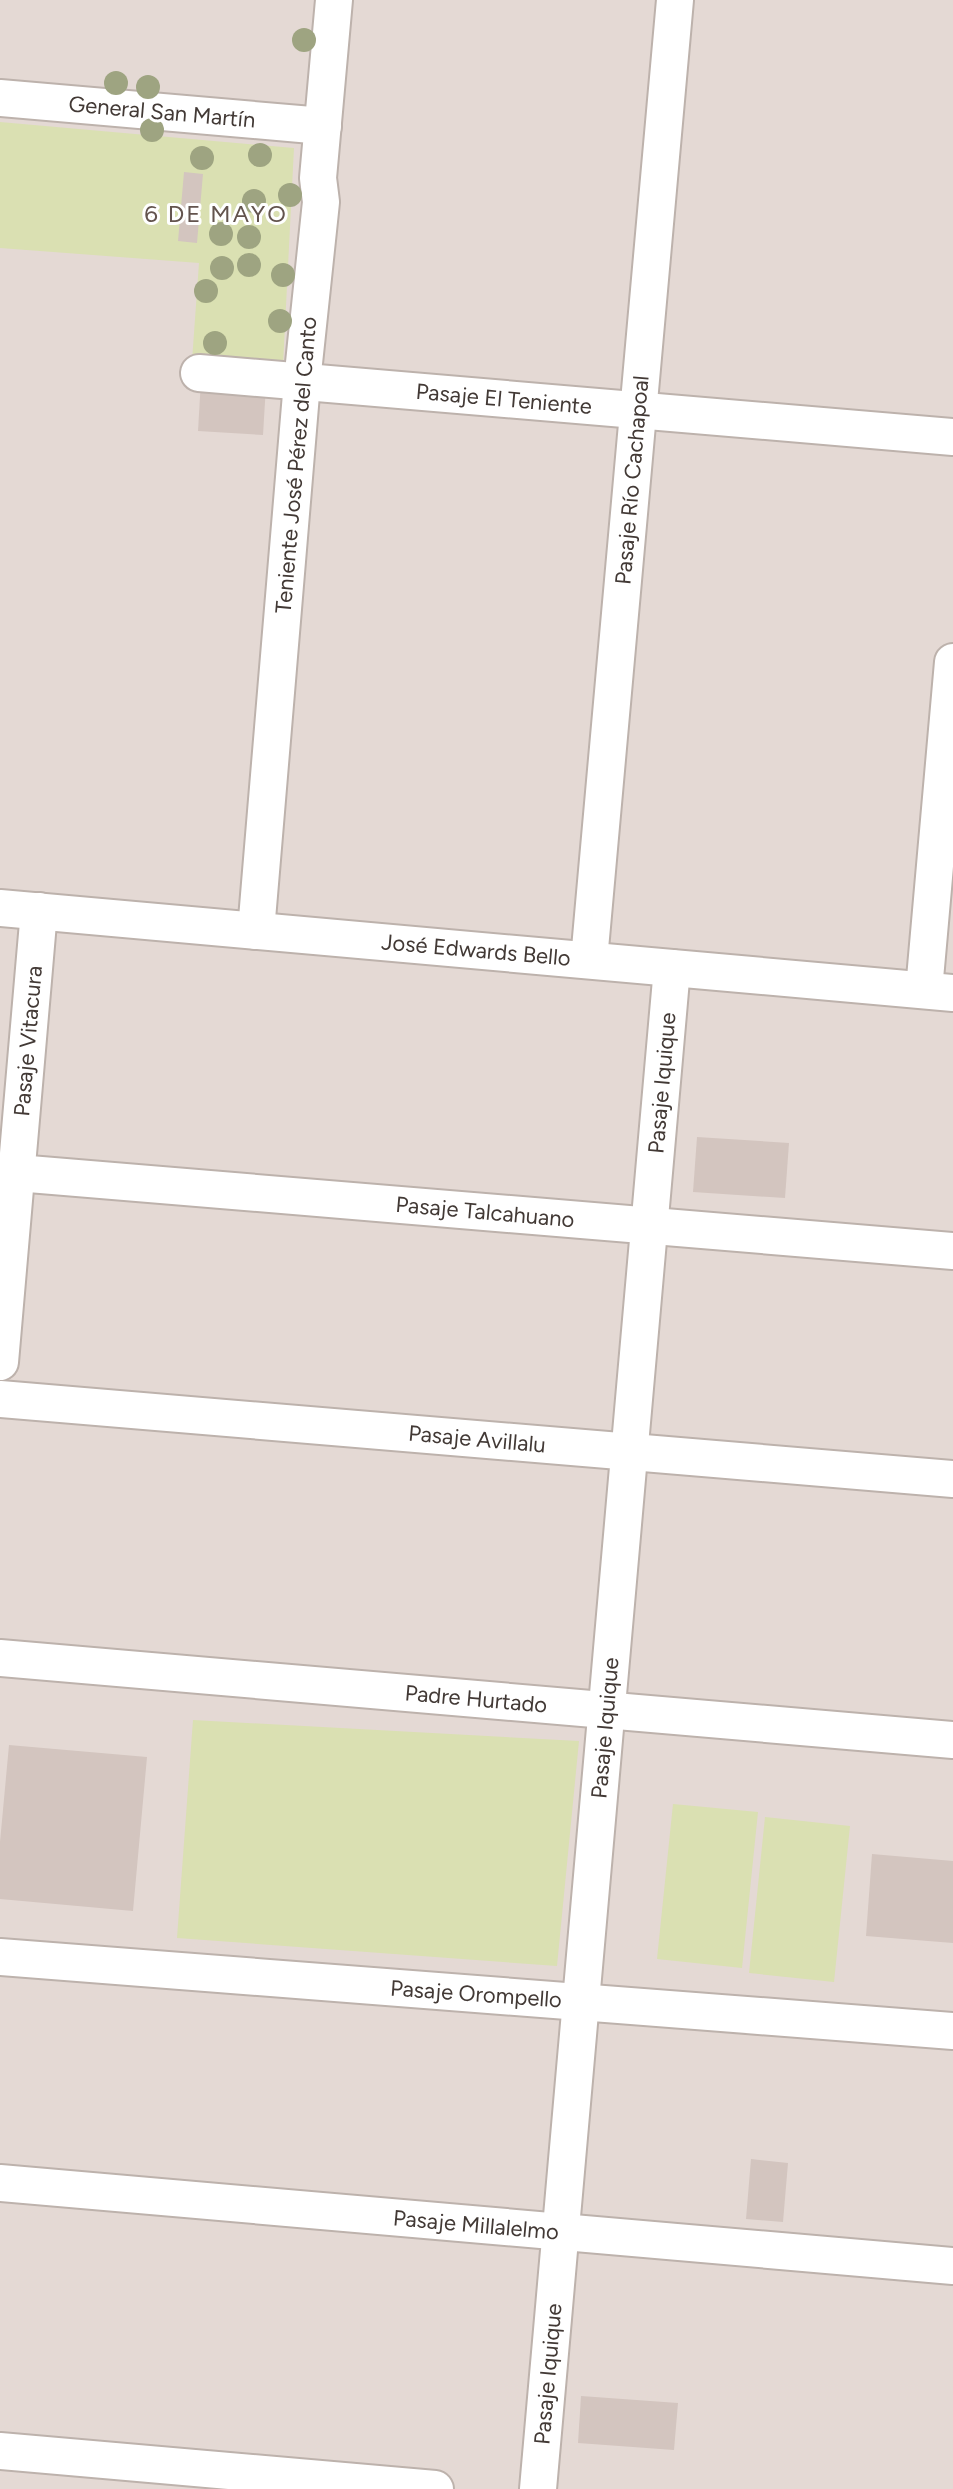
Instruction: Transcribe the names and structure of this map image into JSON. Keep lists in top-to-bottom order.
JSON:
{
  "streets": {
    "street": [
      "General San Martín",
      "Pasaje El Teniente",
      "Teniente José Pérez del Canto",
      "Pasaje Río Cachapoal",
      "José Edwards Bello",
      "Pasaje Vitacura",
      "Pasaje Iquique",
      "Pasaje Talcahuano",
      "Pasaje Avillalu",
      "Padre Hurtado",
      "Pasaje Orompello",
      "Pasaje Millalelmo"
    ]
  },
  "crossings": [
    ["General San Martín", "Teniente José Pérez del Canto"],
    ["Pasaje El Teniente", "Teniente José Pérez del Canto"],
    ["Pasaje El Teniente", "Pasaje Río Cachapoal"],
    ["Teniente José Pérez del Canto", "José Edwards Bello"],
    ["Pasaje Río Cachapoal", "José Edwards Bello"],
    ["José Edwards Bello", "Pasaje Vitacura"],
    ["José Edwards Bello", "Pasaje Iquique"],
    ["Pasaje Vitacura", "Pasaje Talcahuano"],
    ["Pasaje Iquique", "Pasaje Talcahuano"],
    ["Pasaje Iquique", "Pasaje Avillalu"],
    ["Pasaje Iquique", "Padre Hurtado"],
    ["Pasaje Iquique", "Pasaje Orompello"],
    ["Pasaje Iquique", "Pasaje Millalelmo"]
  ],
  "districts": ["6 DE MAYO"]
}
